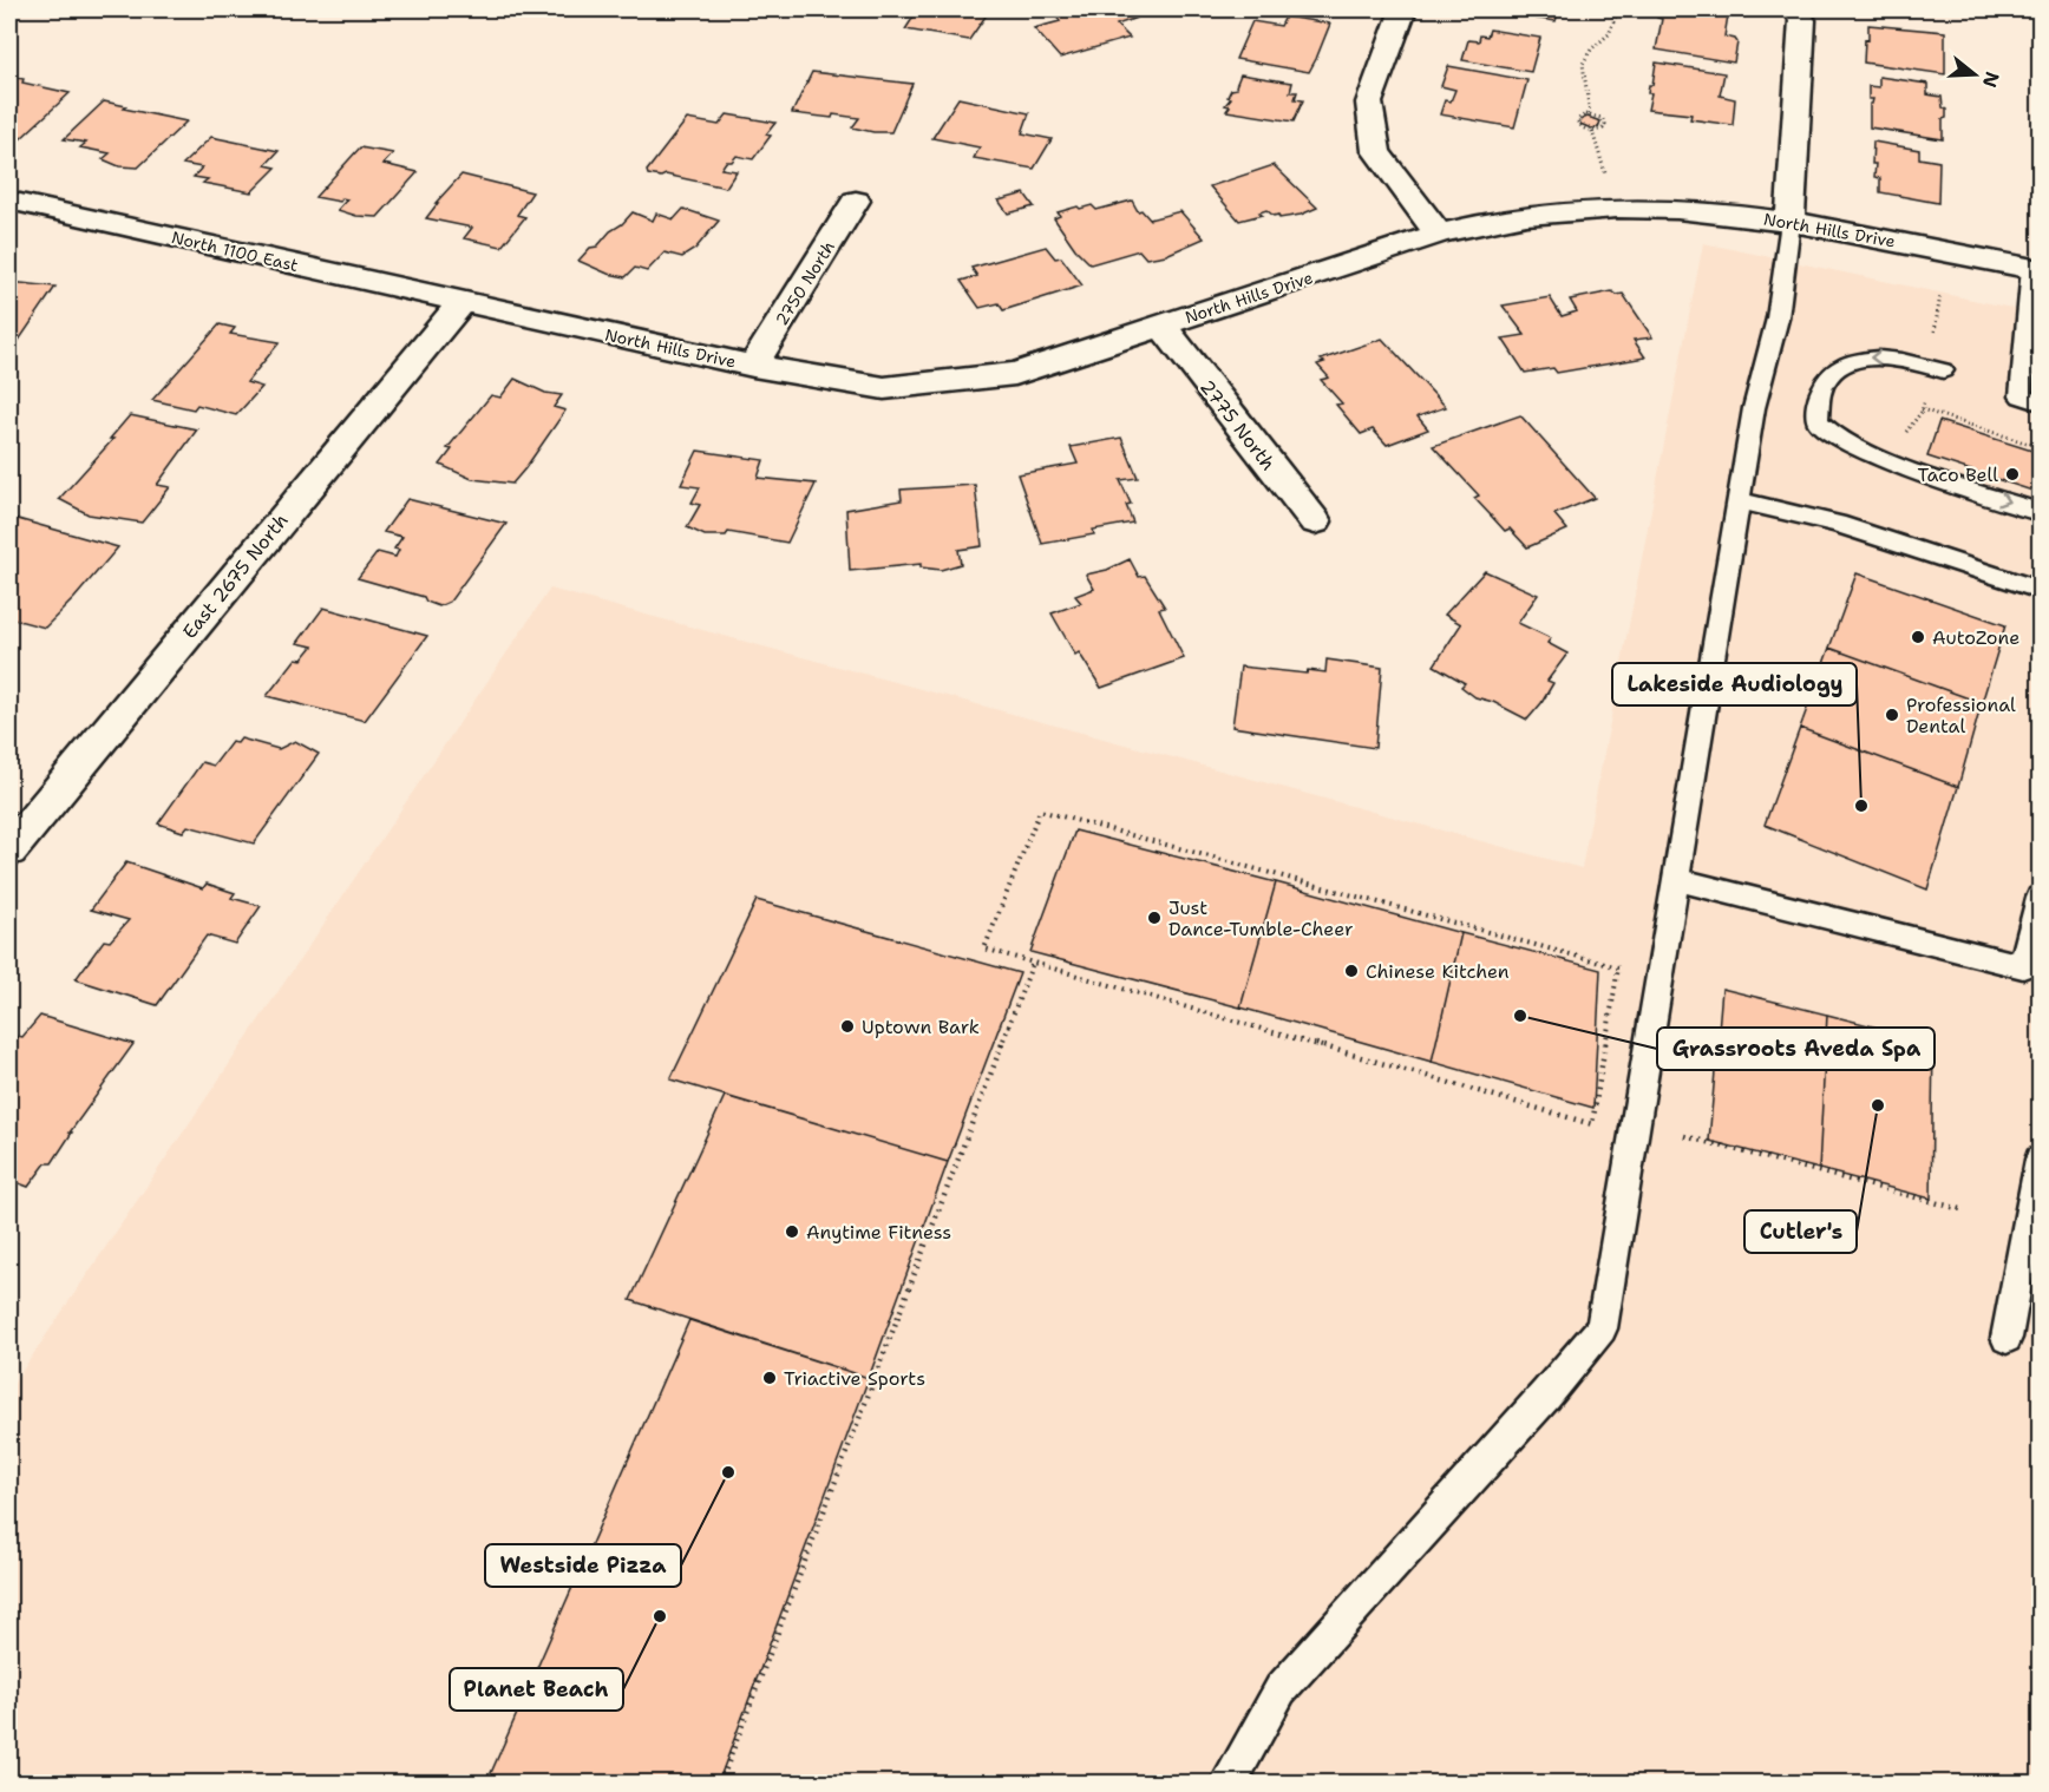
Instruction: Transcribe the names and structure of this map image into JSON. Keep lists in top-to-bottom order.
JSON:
{
  "streets": {
    "street": [
      "North Hills Drive",
      "North 1100 East",
      "2750 North",
      "2775 North",
      "East 2675 North"
    ]
  },
  "crossings": [
    ["North Hills Drive", "North 1100 East"],
    ["North Hills Drive", "2750 North"],
    ["North Hills Drive", "2775 North"],
    ["North Hills Drive", "East 2675 North"],
    ["North 1100 East", "East 2675 North"]
  ],
  "places": [
    "Taco Bell",
    "AutoZone",
    "Professional Dental",
    "Lakeside Audiology",
    "Just Dance-Tumble-Cheer",
    "Chinese Kitchen",
    "Grassroots Aveda Spa",
    "Uptown Bark",
    "Cutler's",
    "Anytime Fitness",
    "Triactive Sports",
    "Westside Pizza",
    "Planet Beach"
  ],
  "north": "right"
}
